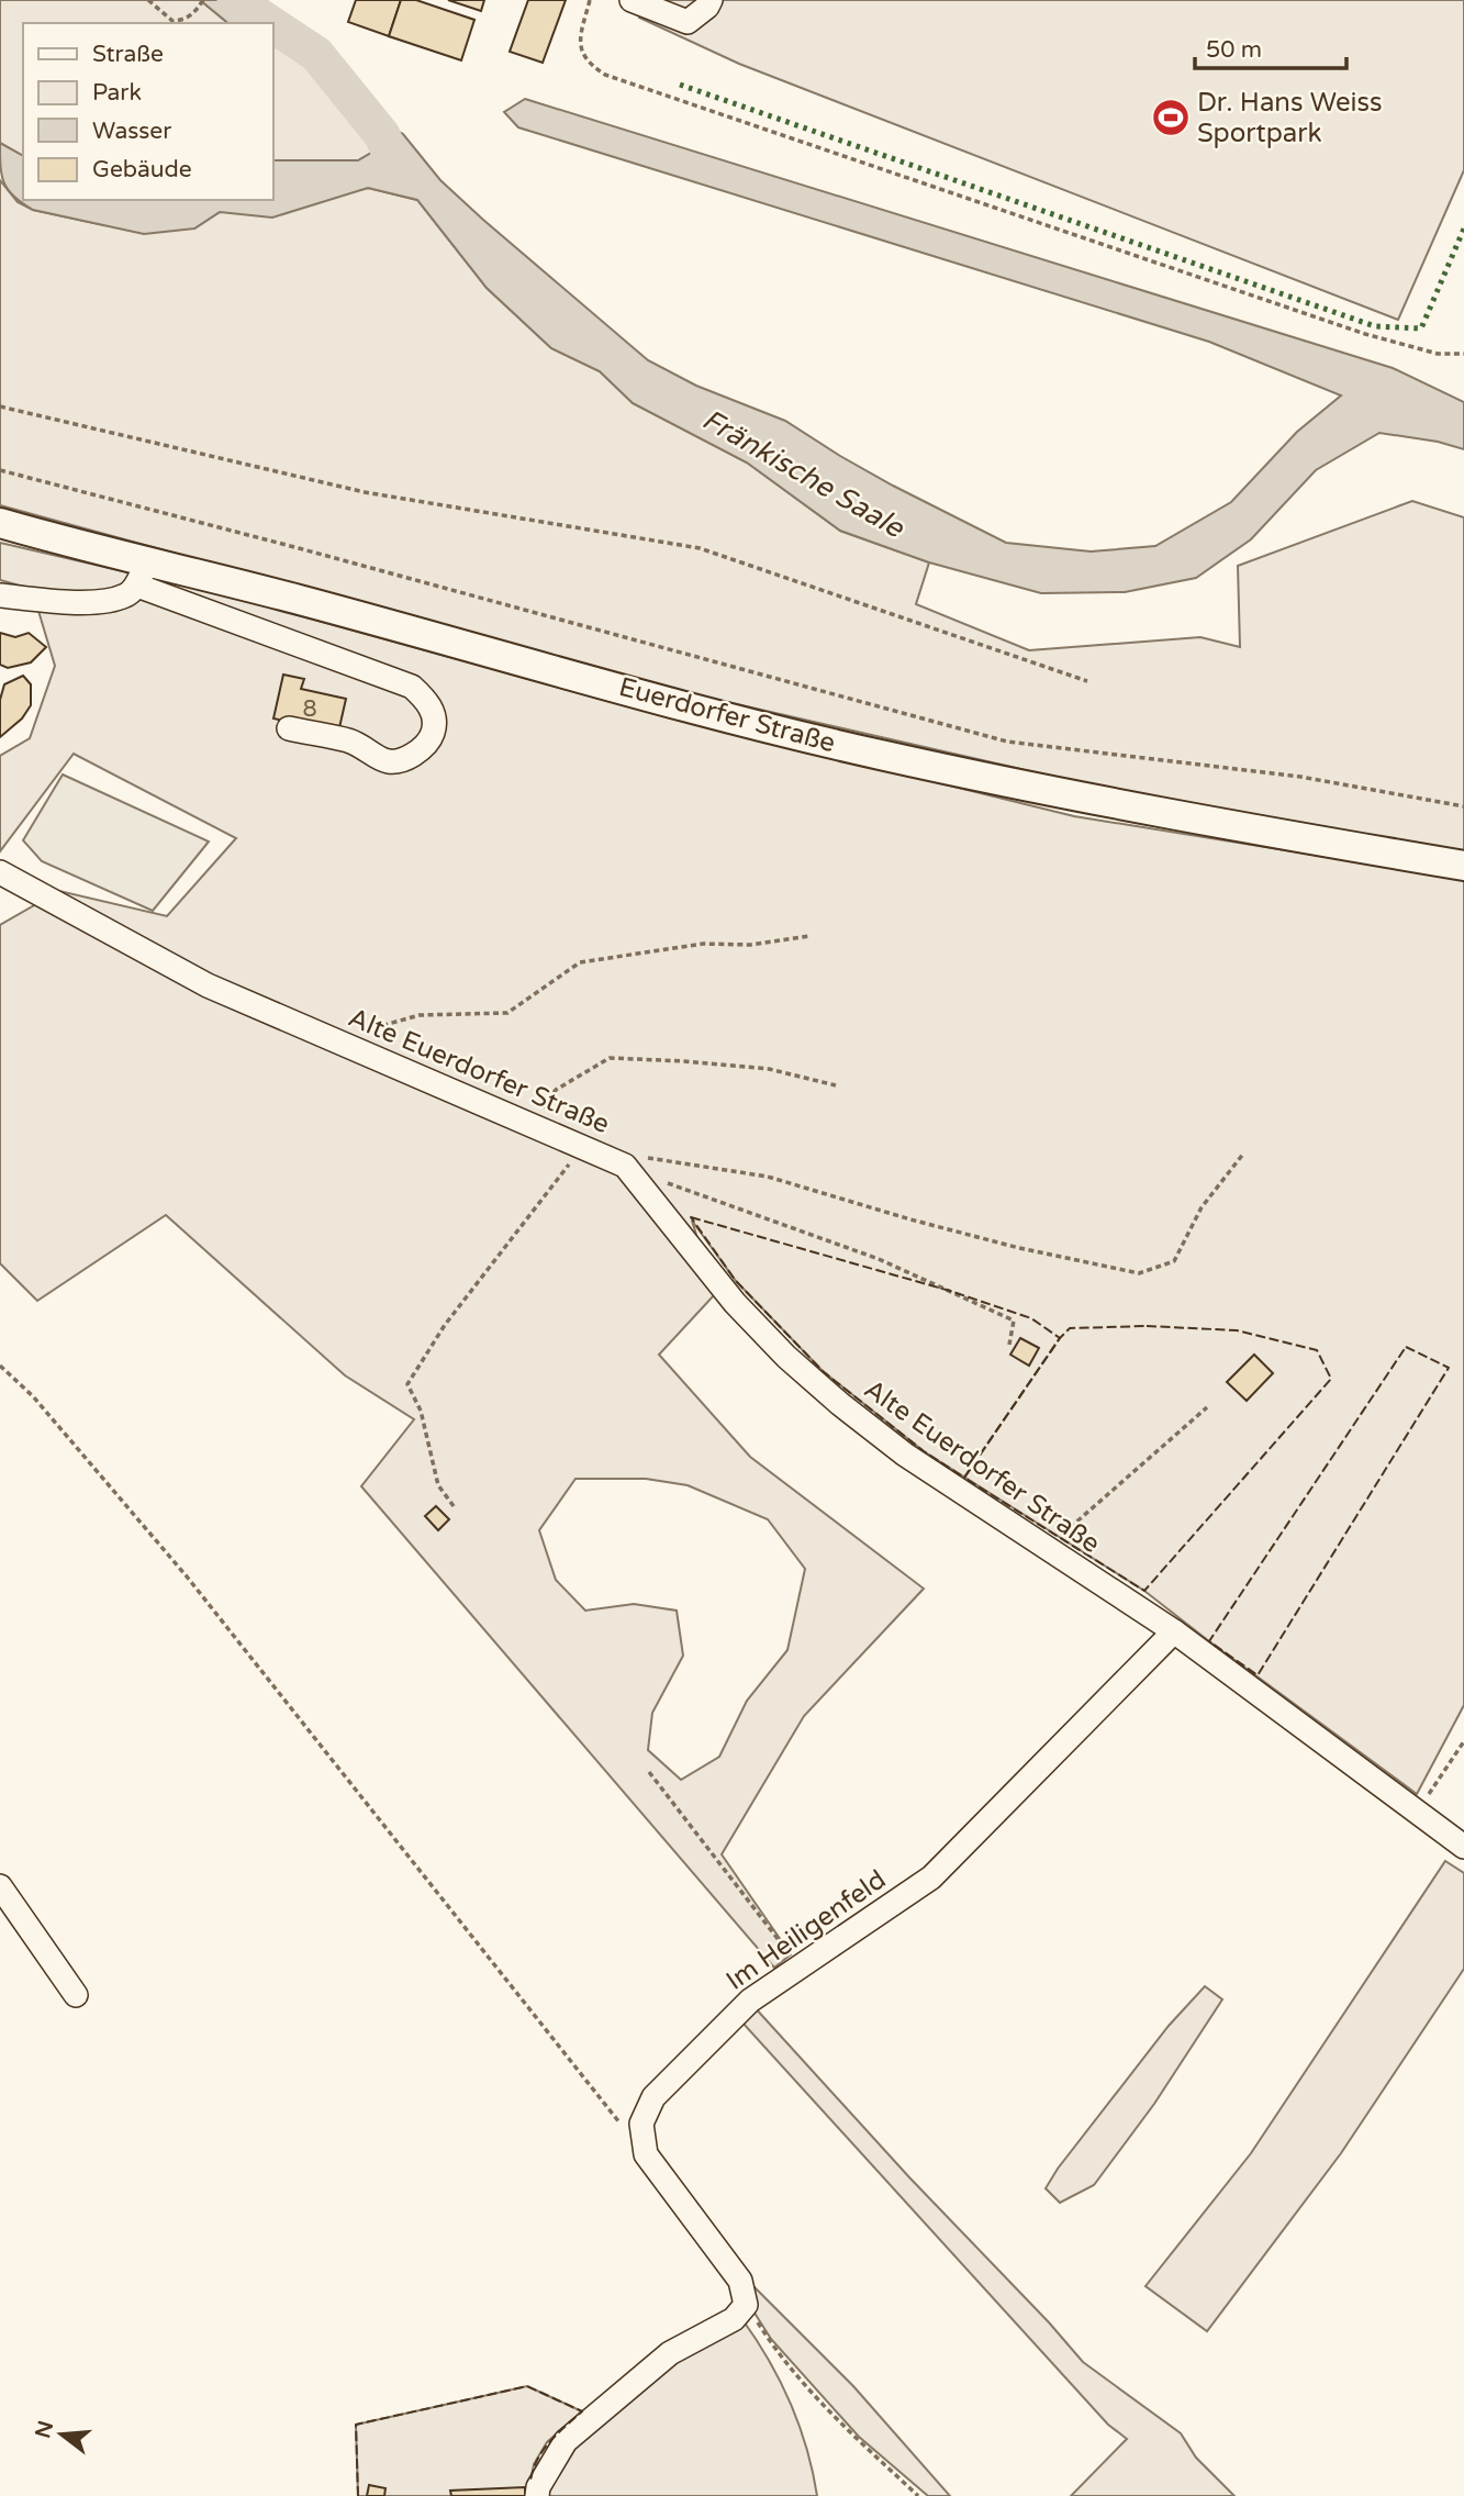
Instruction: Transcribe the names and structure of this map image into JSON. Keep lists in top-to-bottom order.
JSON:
{
  "streets": {
    "main road": ["Euerdorfer Straße"],
    "street": ["Alte Euerdorfer Straße", "Im Heiligenfeld"]
  },
  "crossings": [
    ["Alte Euerdorfer Straße", "Im Heiligenfeld"]
  ],
  "water": ["Fränkische Saale"],
  "places": {
    "sports": ["Dr. Hans Weiss Sportpark"]
  },
  "house_numbers": ["8"],
  "legend": [
    "Straße",
    "Park",
    "Wasser",
    "Gebäude"
  ],
  "scale_bar": "50 m",
  "north": "left"
}
